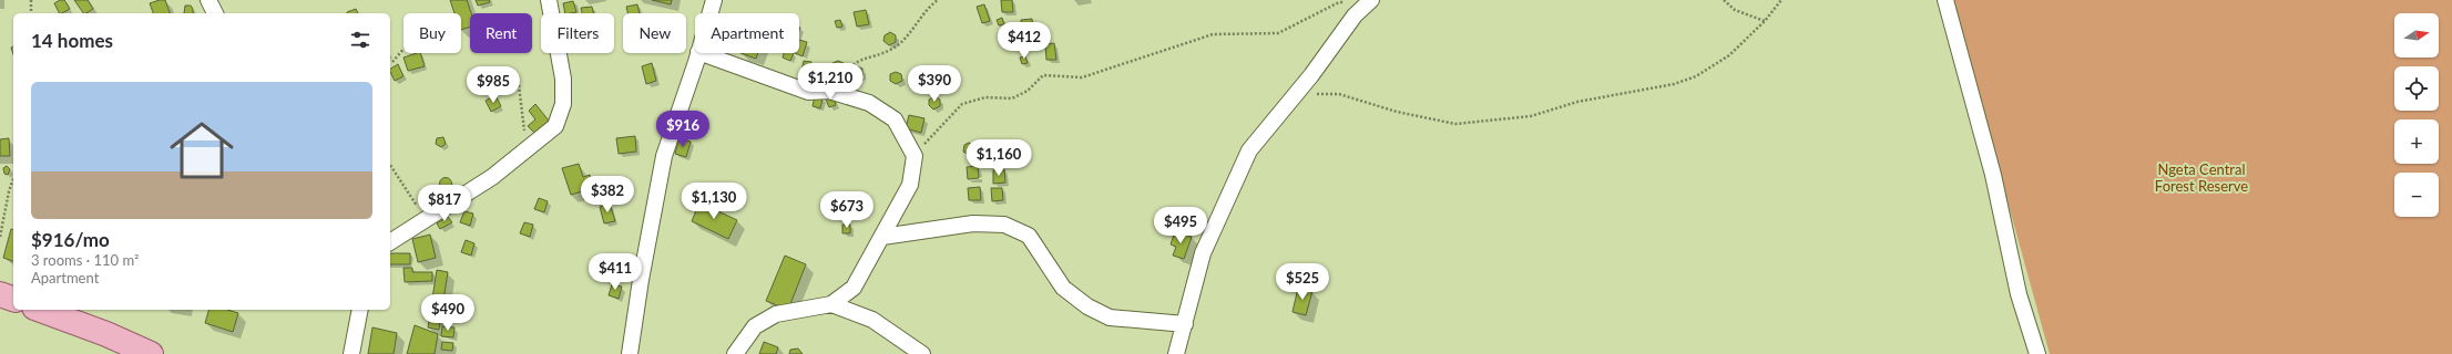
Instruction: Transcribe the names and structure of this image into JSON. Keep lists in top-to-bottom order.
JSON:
{
  "parks": ["Ngeta Central Forest Reserve"],
  "north": "right",
  "page": {
    "map_buttons": ["+", "−"],
    "chip": [
      "Buy",
      "Rent",
      "Filters",
      "New",
      "Apartment"
    ],
    "heading": "14 homes",
    "price": [
      "$412",
      "$1,210",
      "$390",
      "$985",
      "$916",
      "$1,160",
      "$382",
      "$1,130",
      "$817",
      "$673",
      "$495",
      "$411",
      "$525",
      "$490"
    ],
    "list": [
      {
        "name": "$916/mo",
        "note": "3 rooms · 110 m² · Apartment"
      }
    ]
  }
}
